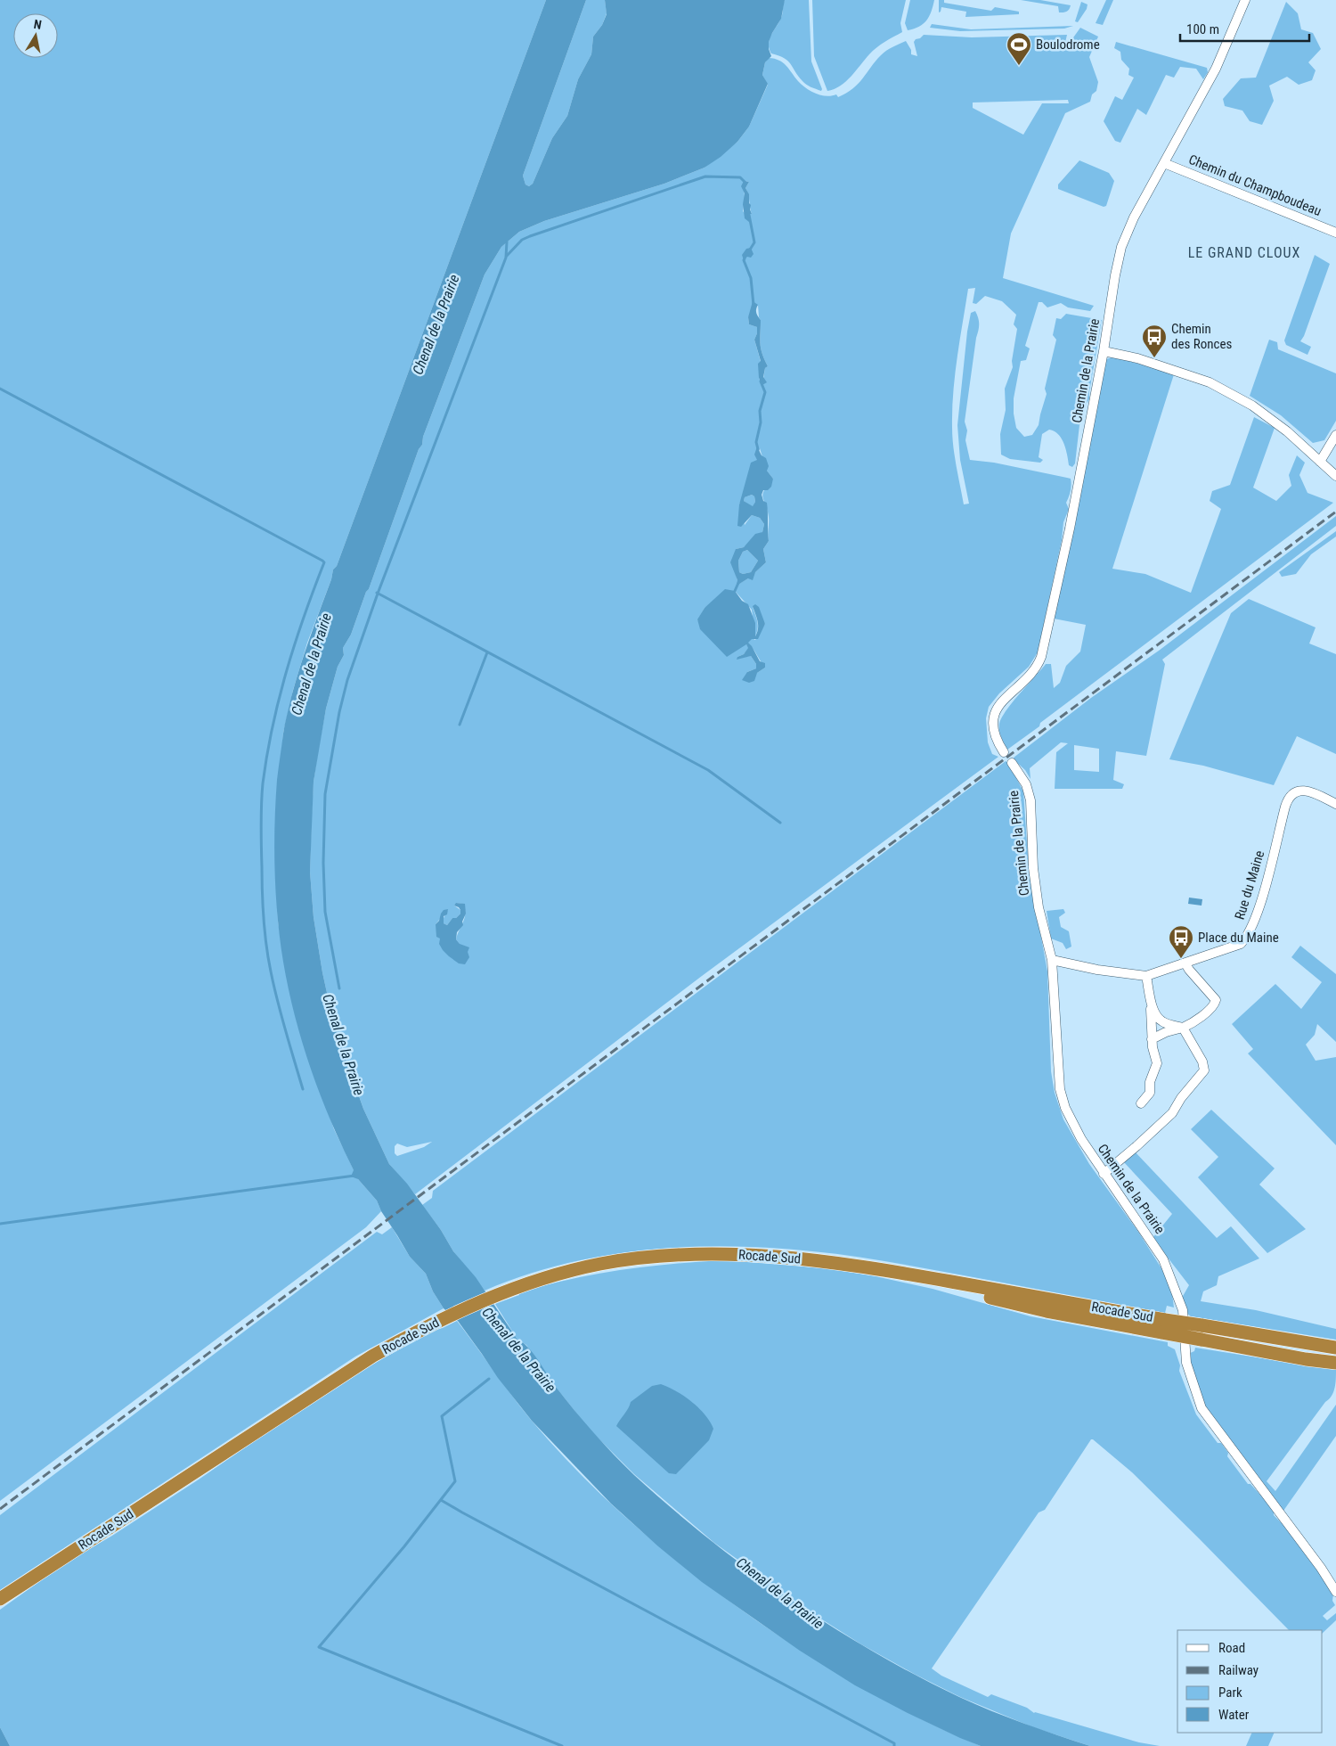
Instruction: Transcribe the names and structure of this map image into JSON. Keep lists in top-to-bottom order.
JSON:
{
  "streets": {
    "highway": ["Rocade Sud"],
    "street": ["Chemin du Champboudeau", "Chemin de la Prairie", "Rue du Maine"]
  },
  "crossings": [
    ["Chemin du Champboudeau", "Chemin de la Prairie"],
    ["Chemin de la Prairie", "Rue du Maine"]
  ],
  "districts": ["LE GRAND CLOUX"],
  "water": ["Chenal de la Prairie"],
  "places": {
    "sports": ["Boulodrome"],
    "bus stop": ["Chemin des Ronces", "Place du Maine"]
  },
  "legend": [
    "Road",
    "Railway",
    "Park",
    "Water"
  ],
  "scale_bar": "100 m",
  "north": "top"
}
